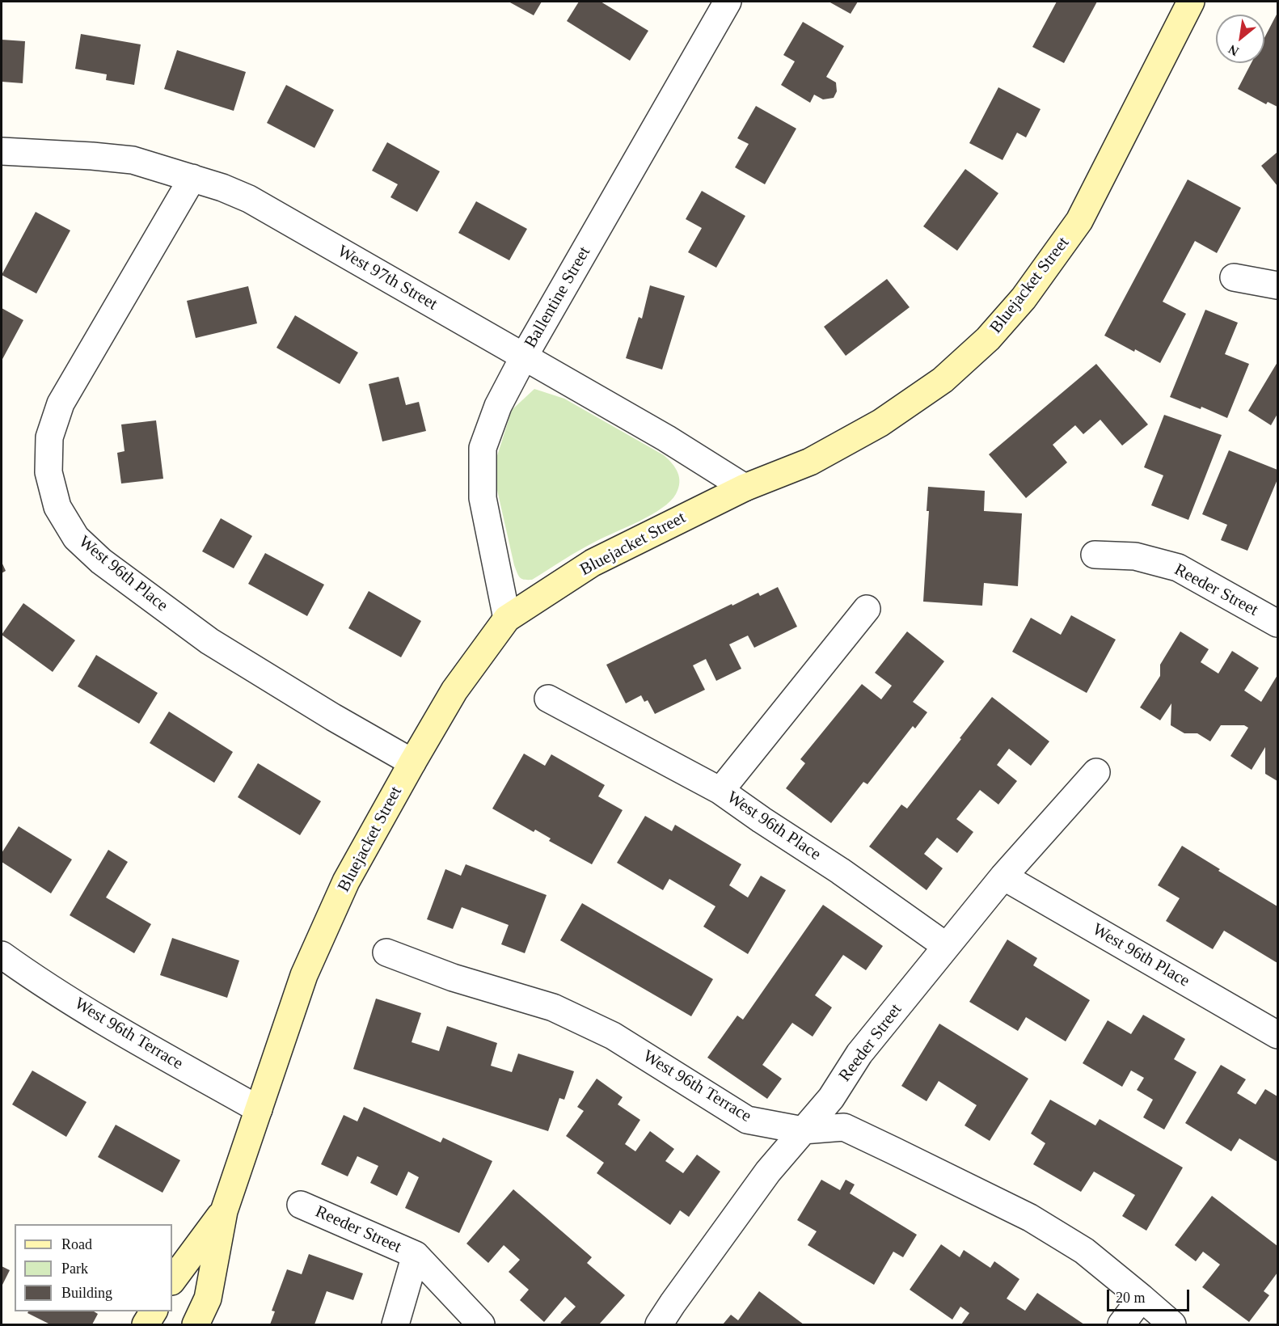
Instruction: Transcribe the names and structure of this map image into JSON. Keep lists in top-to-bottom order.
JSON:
{
  "streets": {
    "street": [
      "West 97th Street",
      "Bluejacket Street",
      "Ballentine Street",
      "West 96th Place",
      "Reeder Street",
      "West 96th Terrace"
    ]
  },
  "crossings": [
    ["West 97th Street", "Bluejacket Street"],
    ["West 97th Street", "Ballentine Street"],
    ["West 97th Street", "West 96th Place"],
    ["Bluejacket Street", "Ballentine Street"],
    ["Bluejacket Street", "West 96th Place"],
    ["Bluejacket Street", "West 96th Terrace"],
    ["West 96th Place", "Reeder Street"],
    ["Reeder Street", "West 96th Terrace"]
  ],
  "legend": ["Road", "Park", "Building"],
  "scale_bar": "20 m",
  "north": "bottom left"
}
